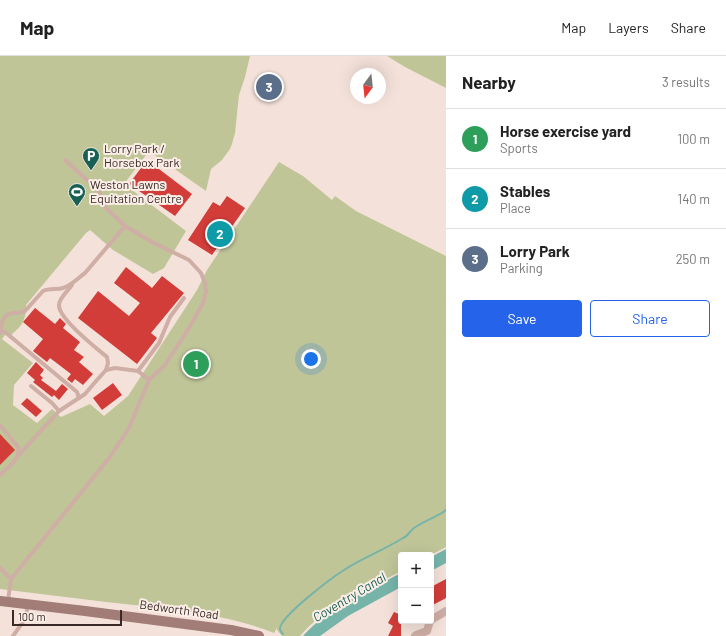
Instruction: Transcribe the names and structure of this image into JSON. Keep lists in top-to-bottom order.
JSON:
{
  "streets": {
    "main road": ["Bedworth Road"]
  },
  "water": ["Coventry Canal"],
  "places": {
    "parking": ["Lorry Park / Horsebox Park"],
    "sports": ["Weston Lawns Equitation Centre"]
  },
  "scale_bar": "100 m",
  "north": "bottom",
  "page": {
    "header": "Map",
    "nav": ["Map", "Layers", "Share"],
    "heading": ["Nearby", "3 results"],
    "pins": ["3", "2", "1"],
    "list": [
      {
        "mark": "1",
        "name": "Horse exercise yard",
        "note": "Sports",
        "value": "100 m"
      },
      {
        "mark": "2",
        "name": "Stables",
        "note": "Place",
        "value": "140 m"
      },
      {
        "mark": "3",
        "name": "Lorry Park",
        "note": "Parking",
        "value": "250 m"
      }
    ],
    "buttons": ["Save", "Share"],
    "map_buttons": ["+", "−"],
    "scale": "100 m"
  }
}
